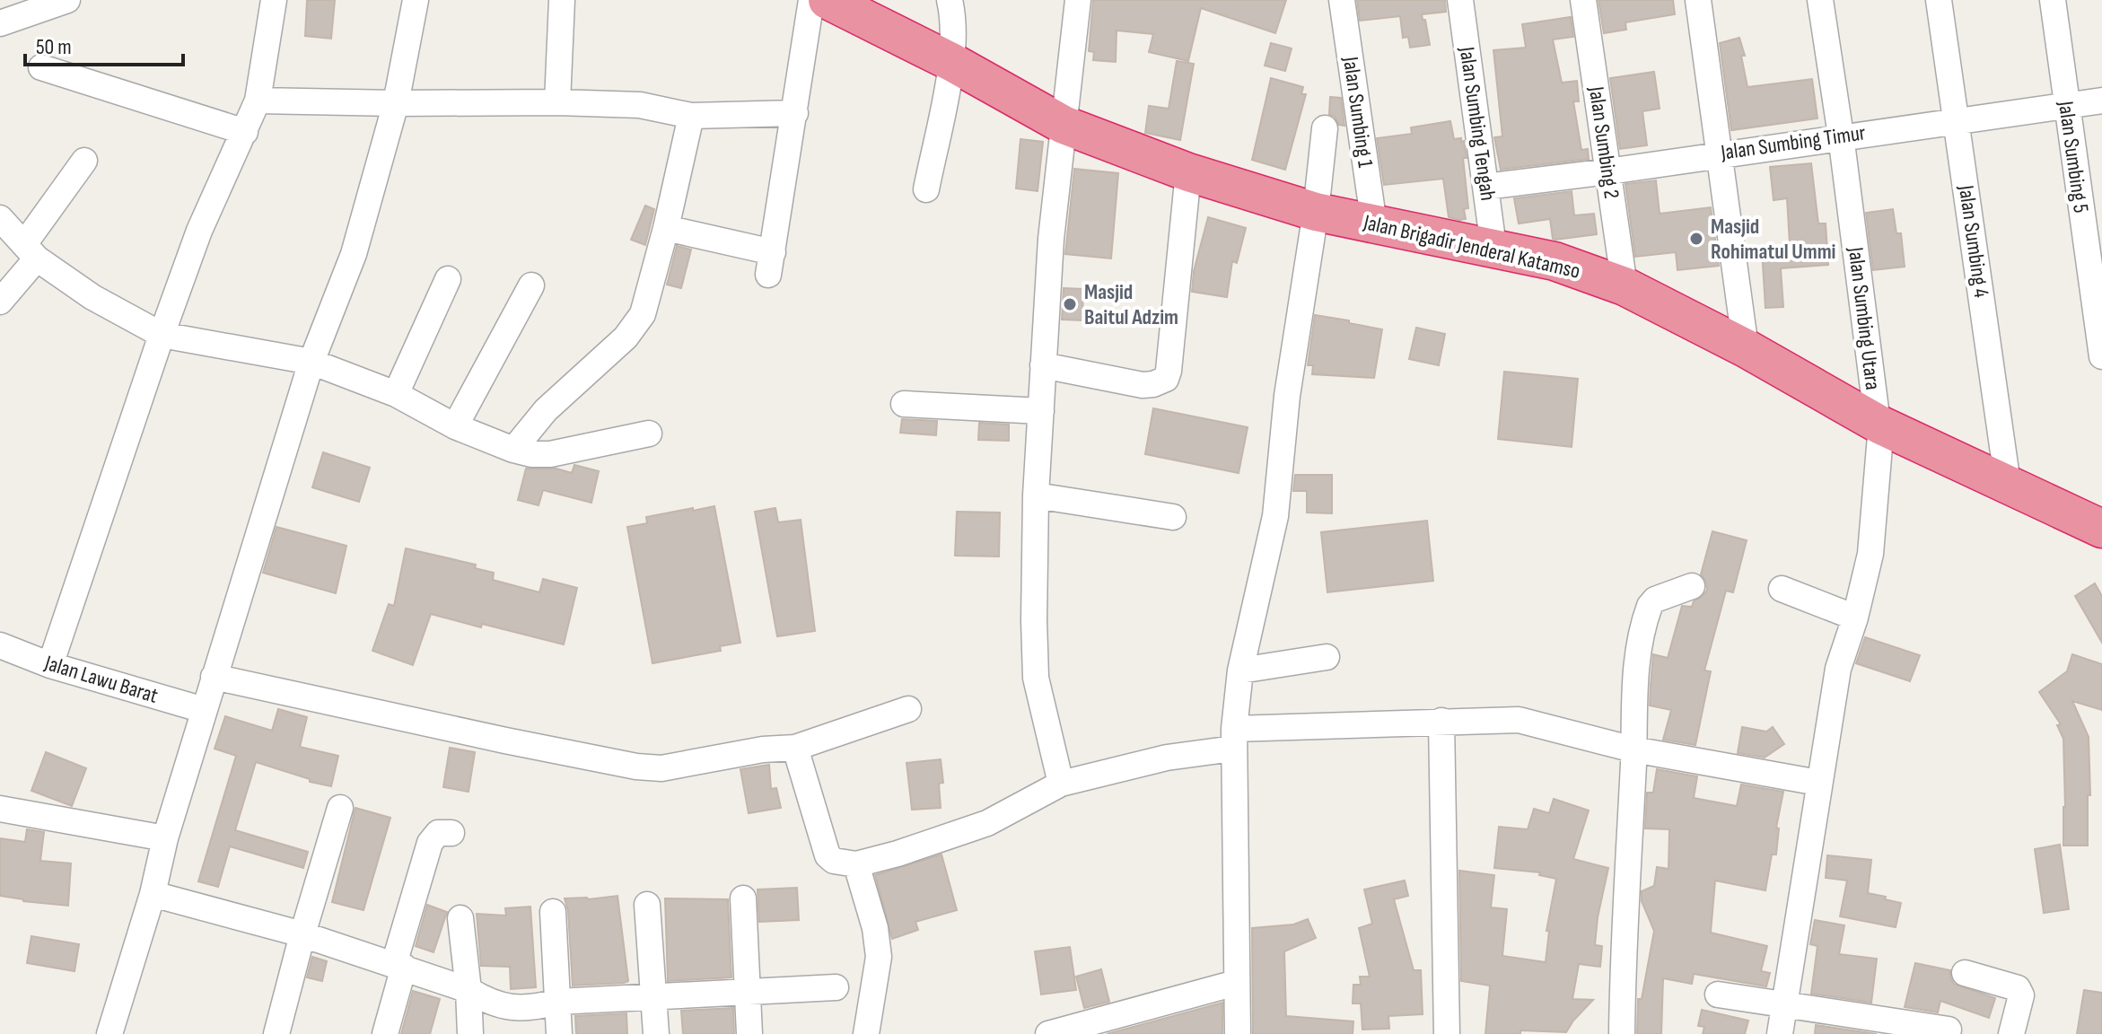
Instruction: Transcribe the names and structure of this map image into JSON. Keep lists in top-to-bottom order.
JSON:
{
  "streets": {
    "highway": ["Jalan Brigadir Jenderal Katamso"],
    "street": [
      "Jalan Sumbing 1",
      "Jalan Sumbing Tengah",
      "Jalan Sumbing 2",
      "Jalan Sumbing Timur",
      "Jalan Sumbing 5",
      "Jalan Sumbing 4",
      "Jalan Sumbing Utara",
      "Jalan Lawu Barat"
    ]
  },
  "crossings": [
    ["Jalan Sumbing 1", "Jalan Brigadir Jenderal Katamso"],
    ["Jalan Sumbing Tengah", "Jalan Sumbing Timur"],
    ["Jalan Sumbing Tengah", "Jalan Brigadir Jenderal Katamso"],
    ["Jalan Sumbing 2", "Jalan Sumbing Timur"],
    ["Jalan Sumbing 2", "Jalan Brigadir Jenderal Katamso"],
    ["Jalan Sumbing Timur", "Jalan Sumbing 5"],
    ["Jalan Sumbing Timur", "Jalan Sumbing 4"],
    ["Jalan Sumbing Timur", "Jalan Sumbing Utara"],
    ["Jalan Sumbing 4", "Jalan Brigadir Jenderal Katamso"],
    ["Jalan Brigadir Jenderal Katamso", "Jalan Sumbing Utara"]
  ],
  "places": ["Masjid Rohimatul Ummi", "Masjid Baitul Adzim"],
  "scale_bar": "50 m"
}
